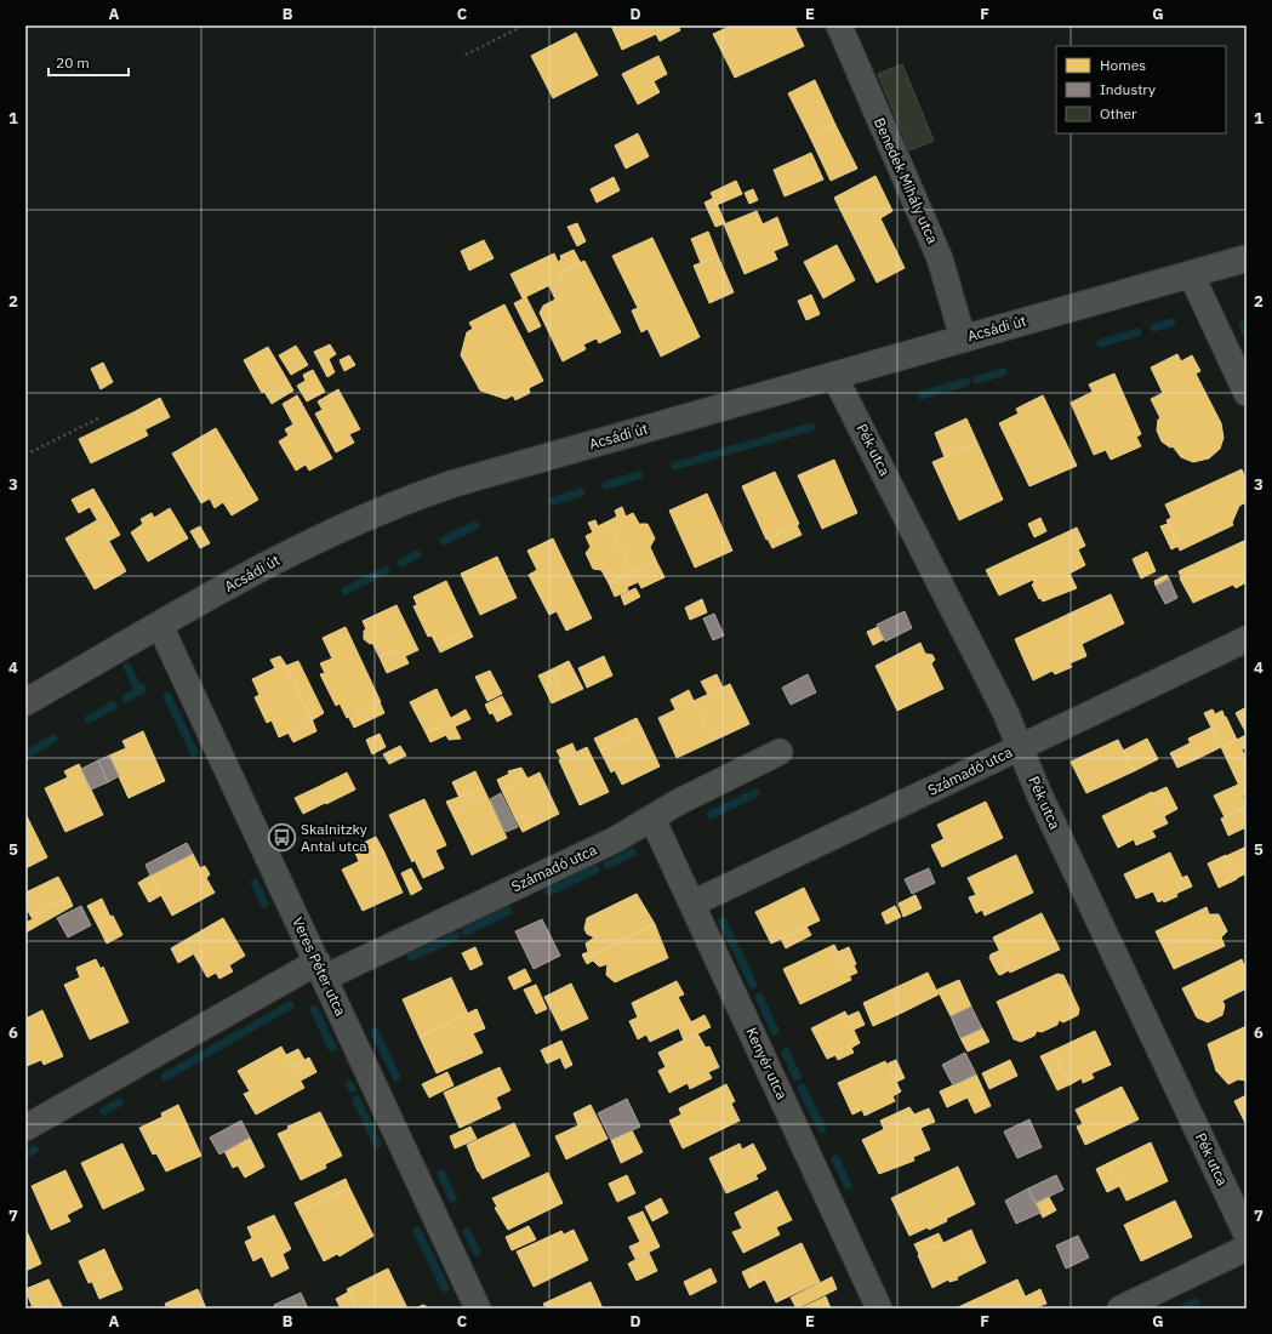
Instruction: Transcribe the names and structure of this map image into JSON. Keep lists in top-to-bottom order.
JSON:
{
  "streets": {
    "main road": ["Acsádi út"],
    "street": [
      "Benedek Mihály utca",
      "Pék utca",
      "Számadó utca",
      "Veres Péter utca",
      "Kenyér utca"
    ]
  },
  "crossings": [
    ["Benedek Mihály utca", "Acsádi út"],
    ["Acsádi út", "Pék utca"],
    ["Acsádi út", "Veres Péter utca"],
    ["Pék utca", "Számadó utca"],
    ["Számadó utca", "Veres Péter utca"],
    ["Számadó utca", "Kenyér utca"]
  ],
  "places": {
    "bus stop": ["Skalnitzky Antal utca"]
  },
  "legend": ["Homes", "Industry", "Other"],
  "scale_bar": "20 m",
  "grid": {
    "columns": [
      "A",
      "B",
      "C",
      "D",
      "E",
      "F",
      "G"
    ],
    "rows": [
      "1",
      "2",
      "3",
      "4",
      "5",
      "6",
      "7"
    ]
  }
}
